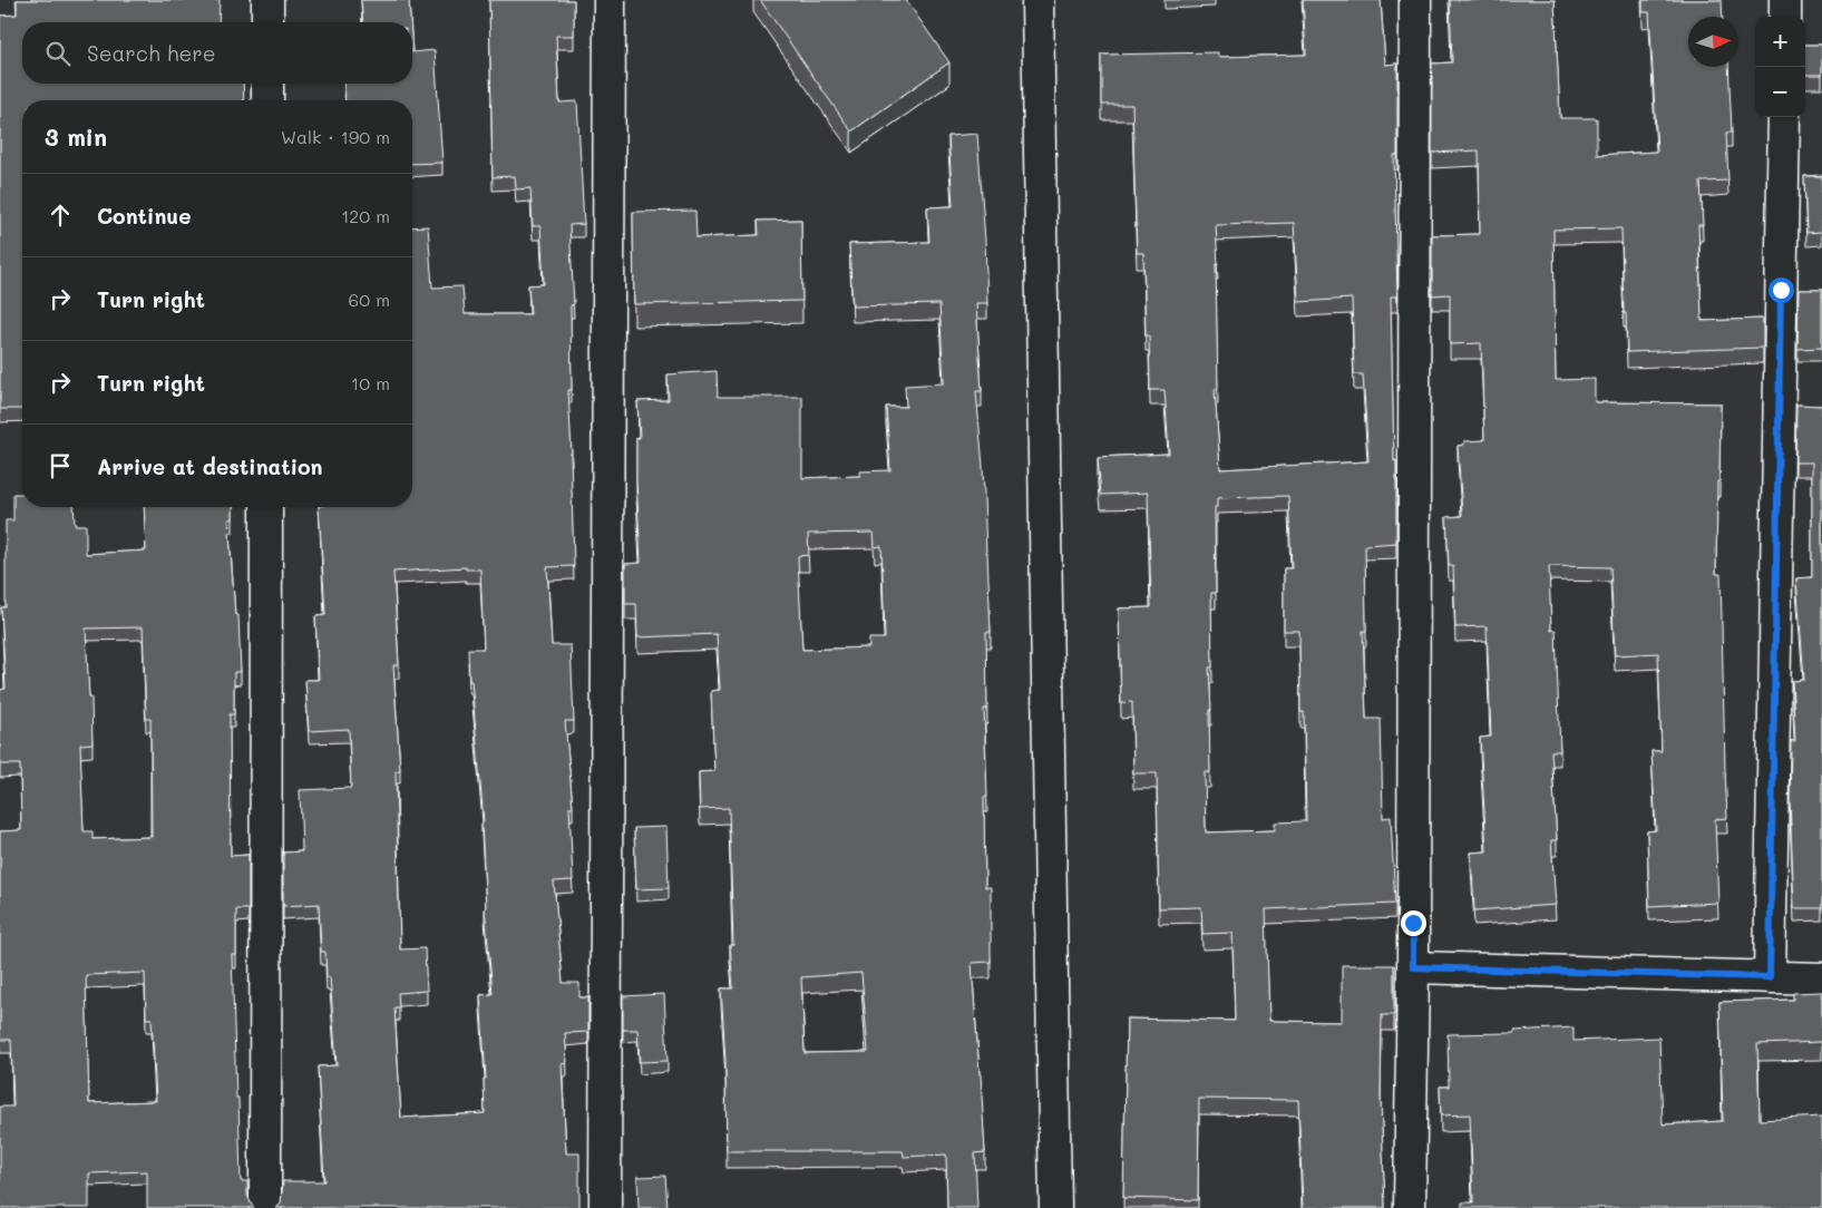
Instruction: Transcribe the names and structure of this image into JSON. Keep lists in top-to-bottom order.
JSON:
{
  "north": "right",
  "page": {
    "map_buttons": ["+", "−"],
    "search": "Search here",
    "heading": ["3 min", "Walk · 190 m"],
    "list": [
      ["Continue", "120 m"],
      ["Turn right", "60 m"],
      ["Turn right", "10 m"],
      "Arrive at destination"
    ]
  }
}
